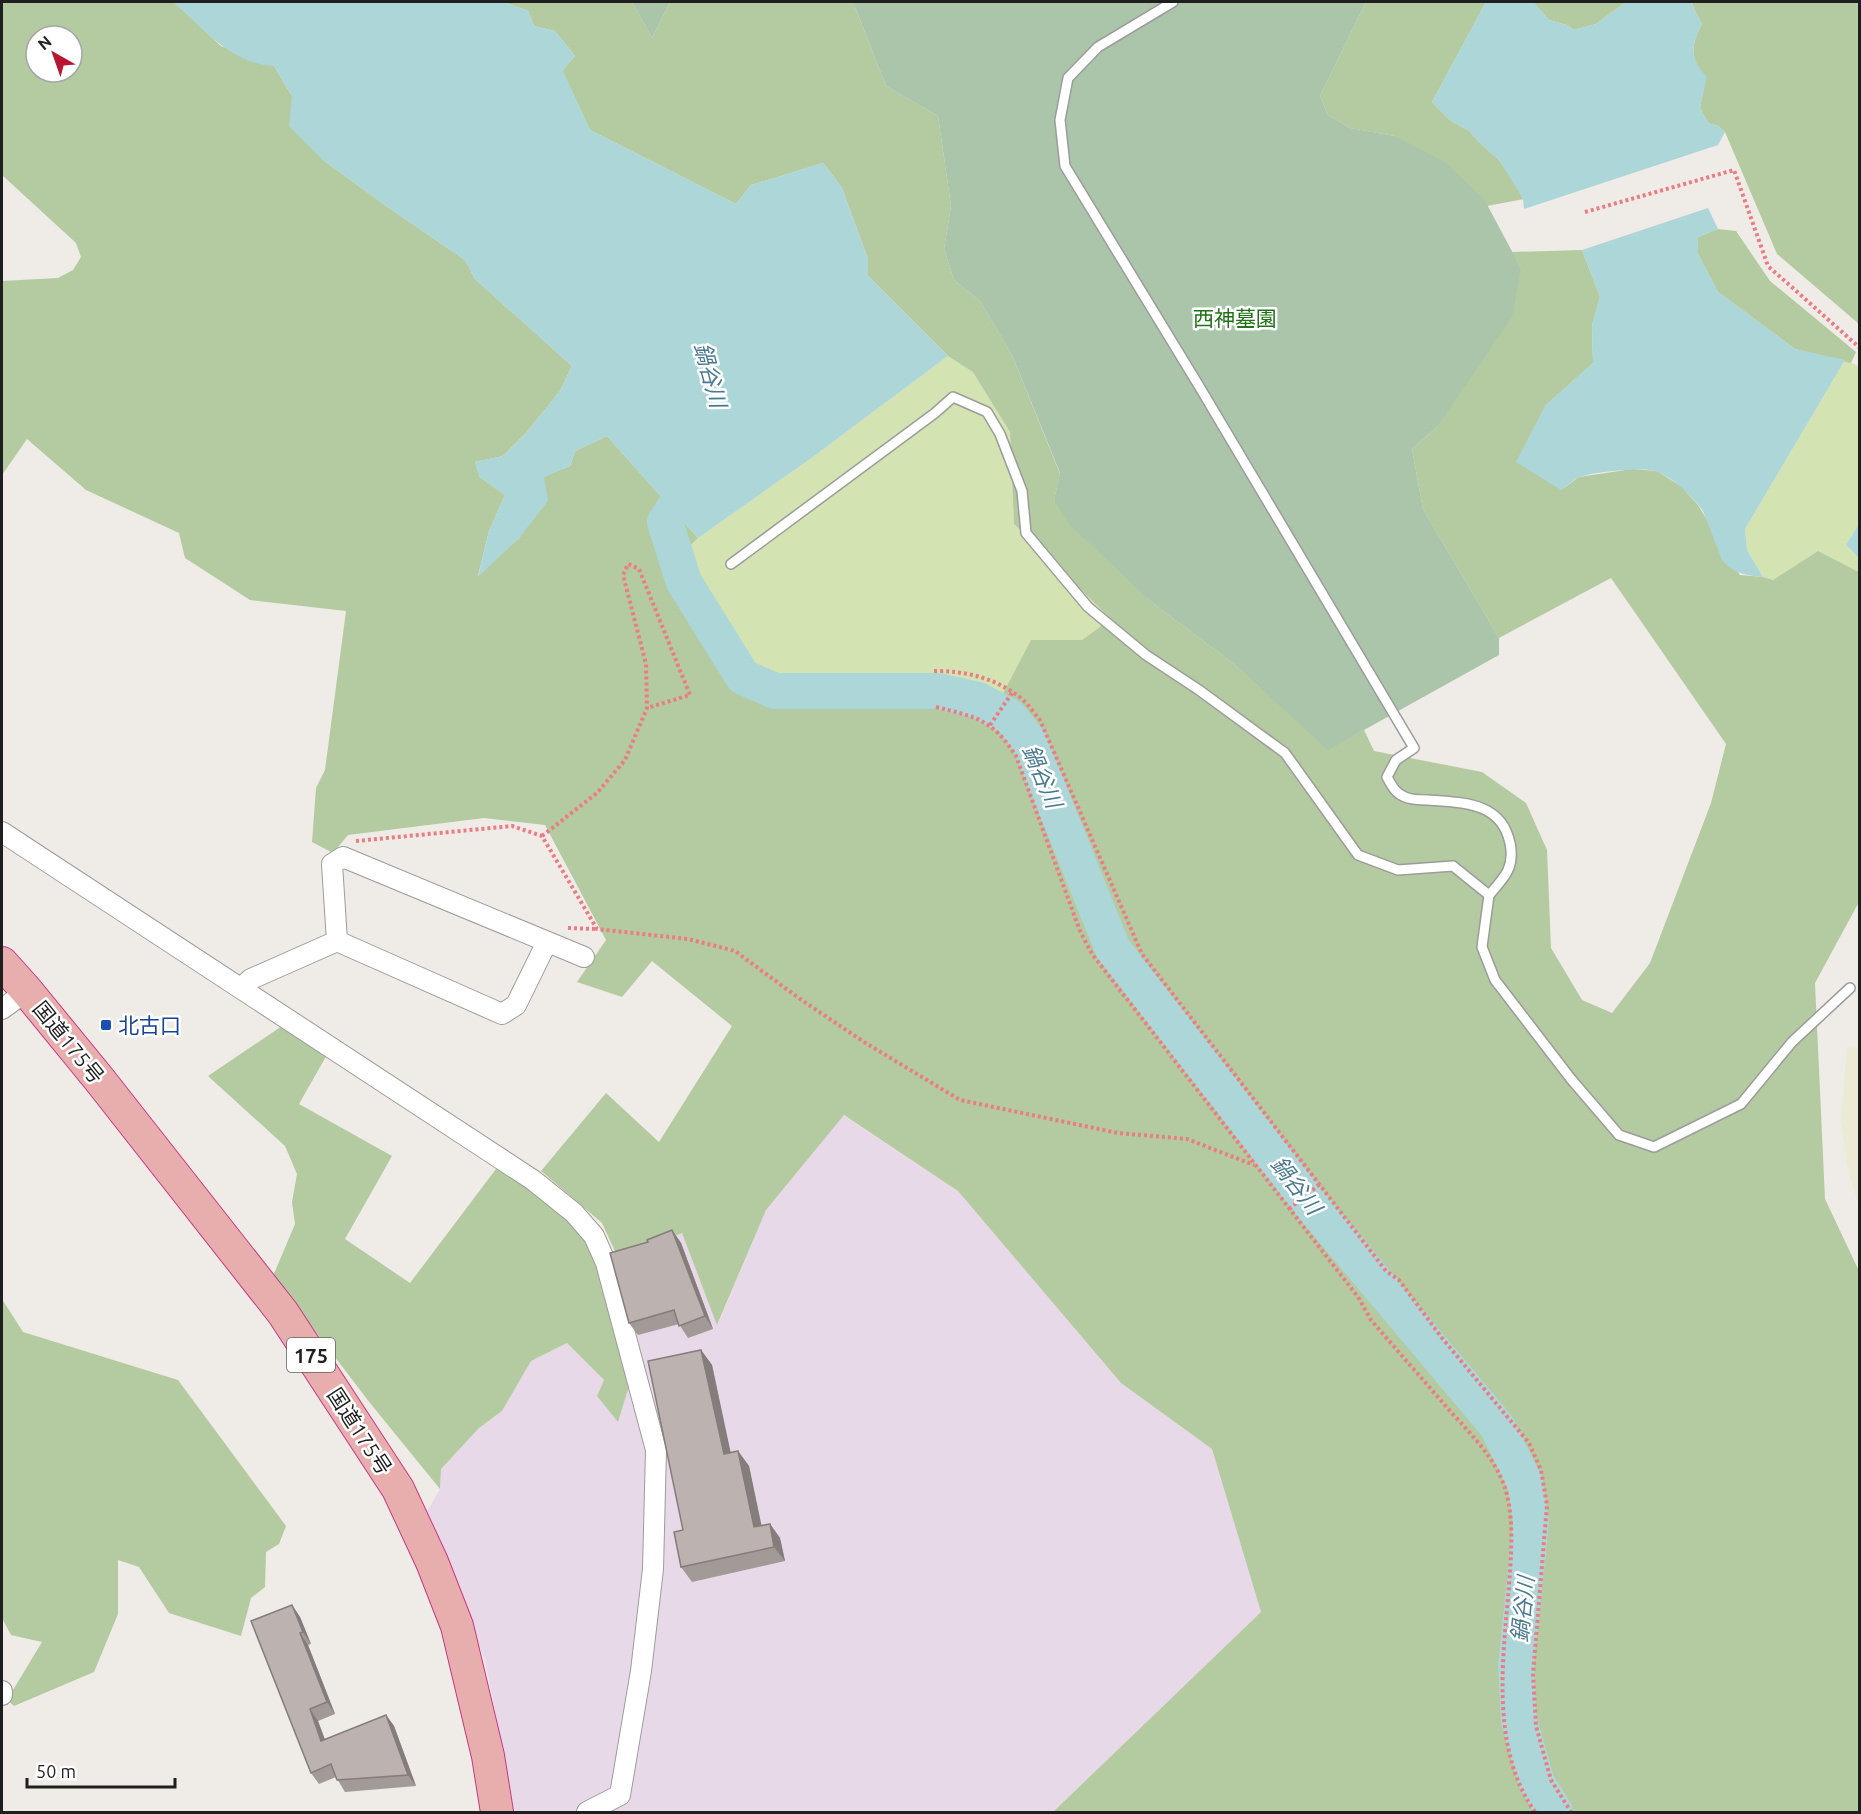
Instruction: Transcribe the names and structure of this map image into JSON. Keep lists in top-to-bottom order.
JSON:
{
  "streets": {
    "highway": ["国道175号", "175"]
  },
  "water": ["鍋谷川"],
  "parks": ["西神墓園"],
  "places": {
    "transit": ["北古口"]
  },
  "scale_bar": "50 m",
  "north": "top left"
}
